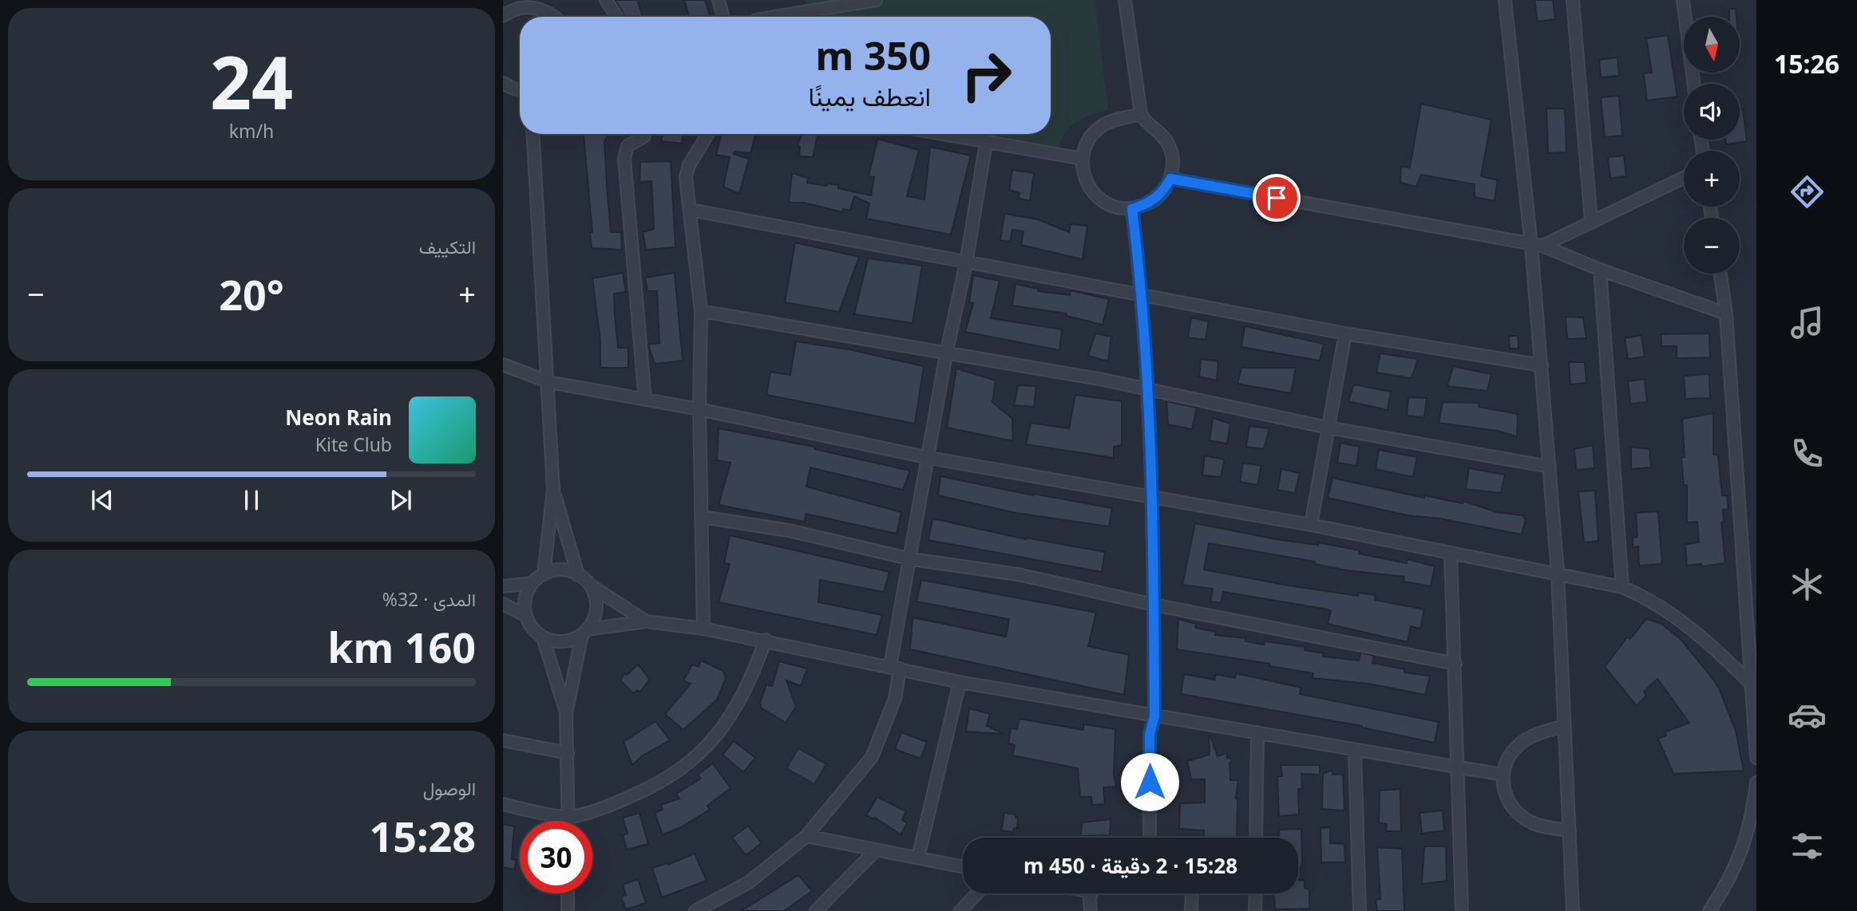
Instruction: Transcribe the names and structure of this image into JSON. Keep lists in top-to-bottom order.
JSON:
{
  "north": "bottom",
  "page": {
    "tabs": "15:26",
    "tile": [
      ["24", "km/h"],
      "التكييف",
      ["المدى · 32%", "160 km"],
      ["الوصول", "15:28"]
    ],
    "map_buttons": ["+", "−"],
    "turn": ["350 m", "انعطف يمينًا"],
    "heat": ["−", "20°", "+"],
    "song": ["Neon Rain", "Kite Club"],
    "limit": "30",
    "trip": "15:28 · 2 دقيقة · 450 m"
  }
}
